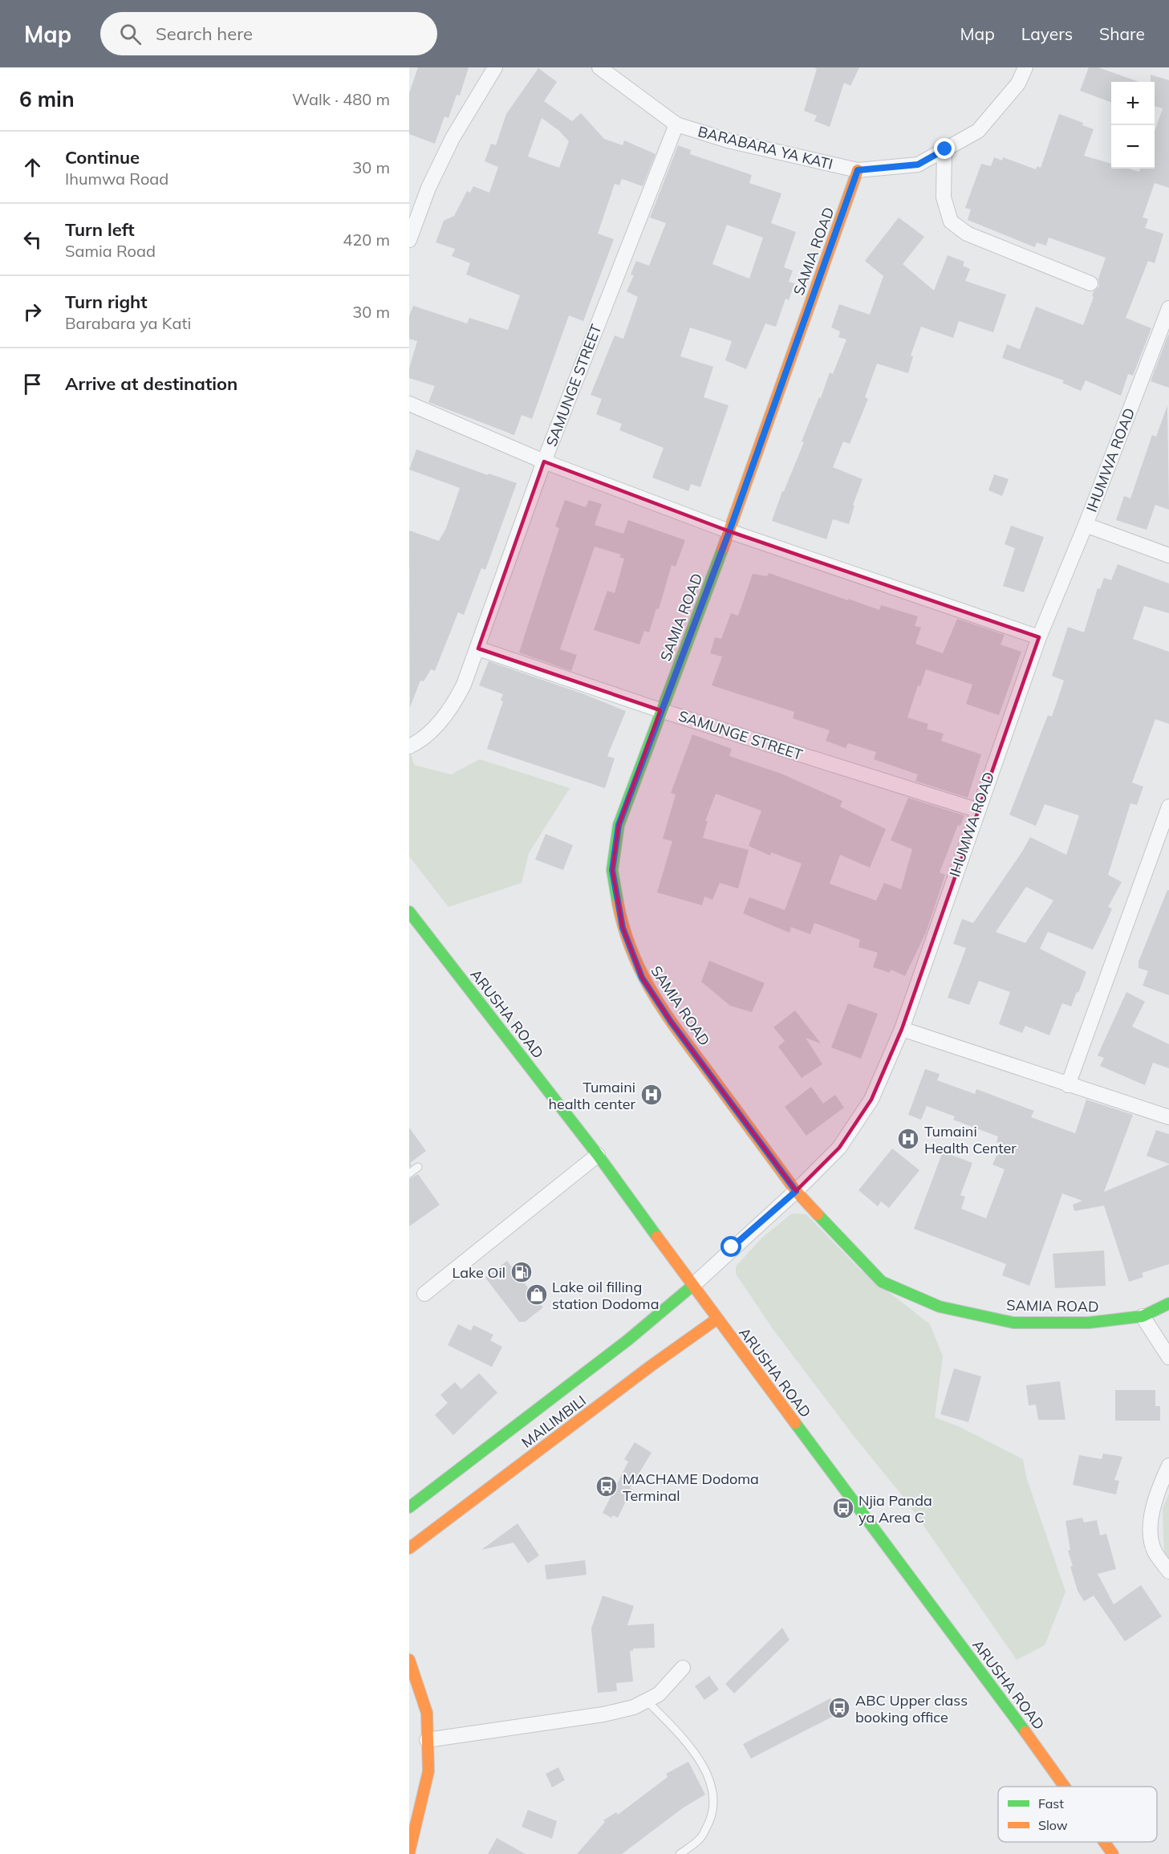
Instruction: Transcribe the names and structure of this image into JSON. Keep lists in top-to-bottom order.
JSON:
{
  "streets": {
    "main road": ["SAMIA ROAD", "ARUSHA ROAD", "MAILIMBILI"],
    "street": ["BARABARA YA KATI", "SAMUNGE STREET", "IHUMWA ROAD"]
  },
  "crossings": [
    ["BARABARA YA KATI", "SAMIA ROAD"],
    ["BARABARA YA KATI", "SAMUNGE STREET"],
    ["SAMIA ROAD", "SAMUNGE STREET"],
    ["SAMIA ROAD", "IHUMWA ROAD"],
    ["SAMUNGE STREET", "IHUMWA ROAD"],
    ["IHUMWA ROAD", "ARUSHA ROAD"],
    ["IHUMWA ROAD", "MAILIMBILI"],
    ["ARUSHA ROAD", "MAILIMBILI"]
  ],
  "places": {
    "hospital": ["Tumaini health center", "Tumaini Health Center"],
    "fuel station": ["Lake Oil"],
    "shop": ["Lake oil filling station Dodoma"],
    "bus stop": ["MACHAME Dodoma Terminal", "Njia Panda ya Area C", "ABC Upper class booking office"]
  },
  "legend": ["Fast", "Slow"],
  "page": {
    "header": "Map",
    "search": "Search here",
    "nav": ["Map", "Layers", "Share"],
    "heading": ["6 min", "Walk · 480 m"],
    "map_buttons": ["+", "−"],
    "list": [
      ["Continue", "Ihumwa Road", "30 m"],
      ["Turn left", "Samia Road", "420 m"],
      ["Turn right", "Barabara ya Kati", "30 m"],
      "Arrive at destination"
    ]
  }
}
